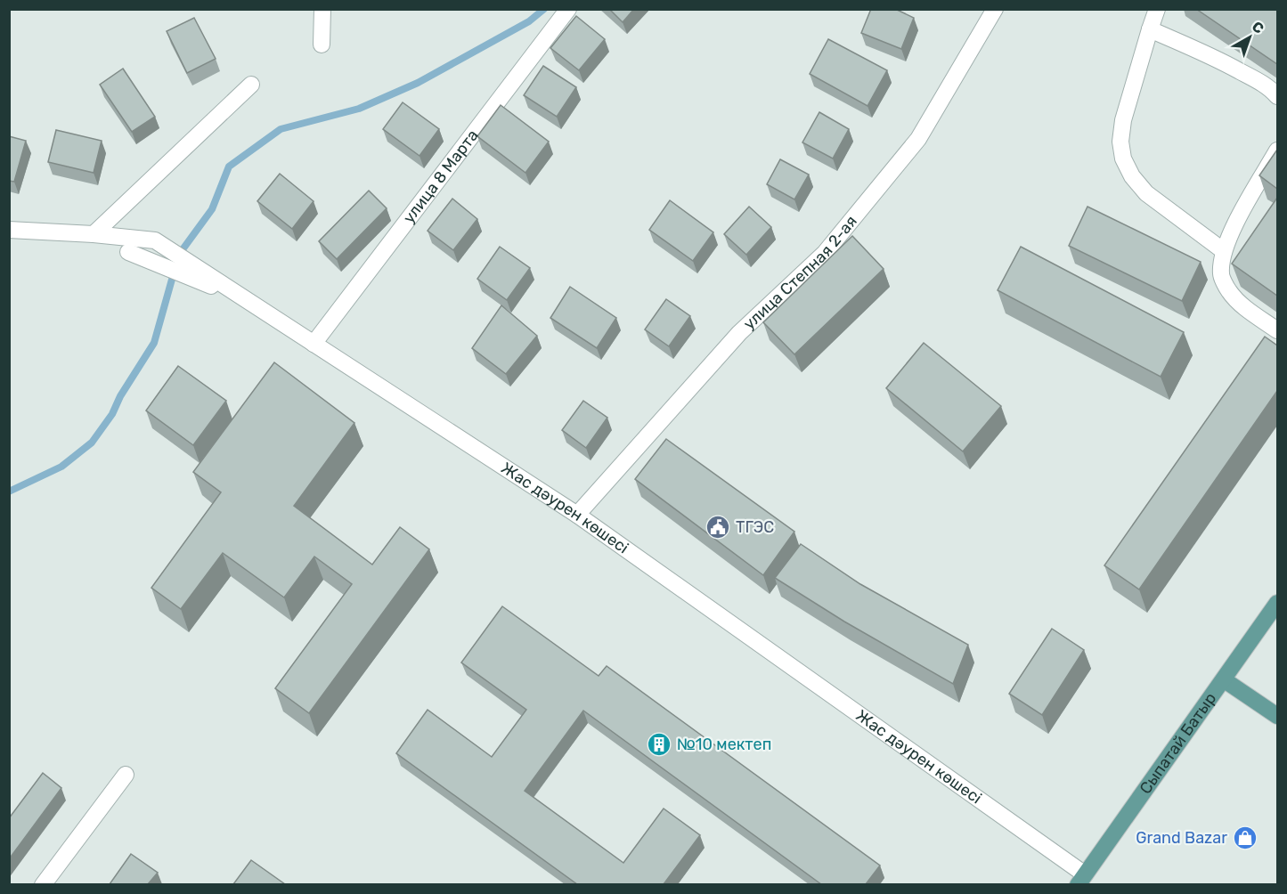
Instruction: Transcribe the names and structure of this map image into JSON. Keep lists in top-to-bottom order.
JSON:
{
  "streets": {
    "main road": ["Сыпатай Батыр"],
    "street": ["улица 8 Марта", "улица Степная 2-ая", "Жас дәурен көшесі"]
  },
  "crossings": [
    ["улица 8 Марта", "Жас дәурен көшесі"],
    ["улица Степная 2-ая", "Жас дәурен көшесі"],
    ["Жас дәурен көшесі", "Сыпатай Батыр"]
  ],
  "places": {
    "public building": ["ТГЭС"],
    "building": ["№10 мектеп"],
    "shop": ["Grand Bazar"]
  },
  "north": "top right"
}
